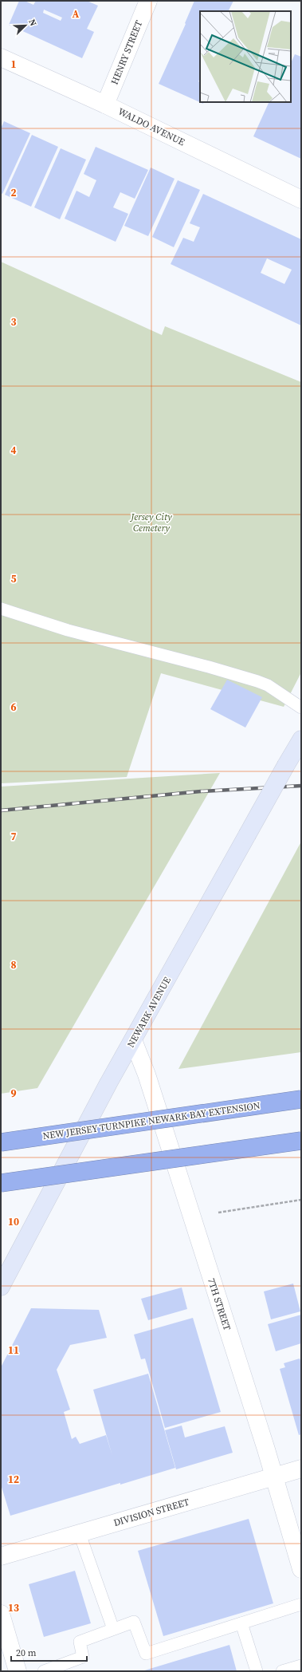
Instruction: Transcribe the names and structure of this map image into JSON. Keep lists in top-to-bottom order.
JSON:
{
  "streets": {
    "highway": ["NEW JERSEY TURNPIKE NEWARK BAY EXTENSION"],
    "main road": ["NEWARK AVENUE"],
    "street": [
      "HENRY STREET",
      "WALDO AVENUE",
      "7TH STREET",
      "DIVISION STREET"
    ]
  },
  "crossings": [
    ["HENRY STREET", "WALDO AVENUE"],
    ["NEWARK AVENUE", "7TH STREET"],
    ["7TH STREET", "DIVISION STREET"]
  ],
  "parks": ["Jersey City Cemetery"],
  "scale_bar": "20 m",
  "north": "top right",
  "grid": {
    "columns": ["A"],
    "rows": [
      "1",
      "2",
      "3",
      "4",
      "5",
      "6",
      "7",
      "8",
      "9",
      "10",
      "11",
      "12",
      "13"
    ]
  }
}
